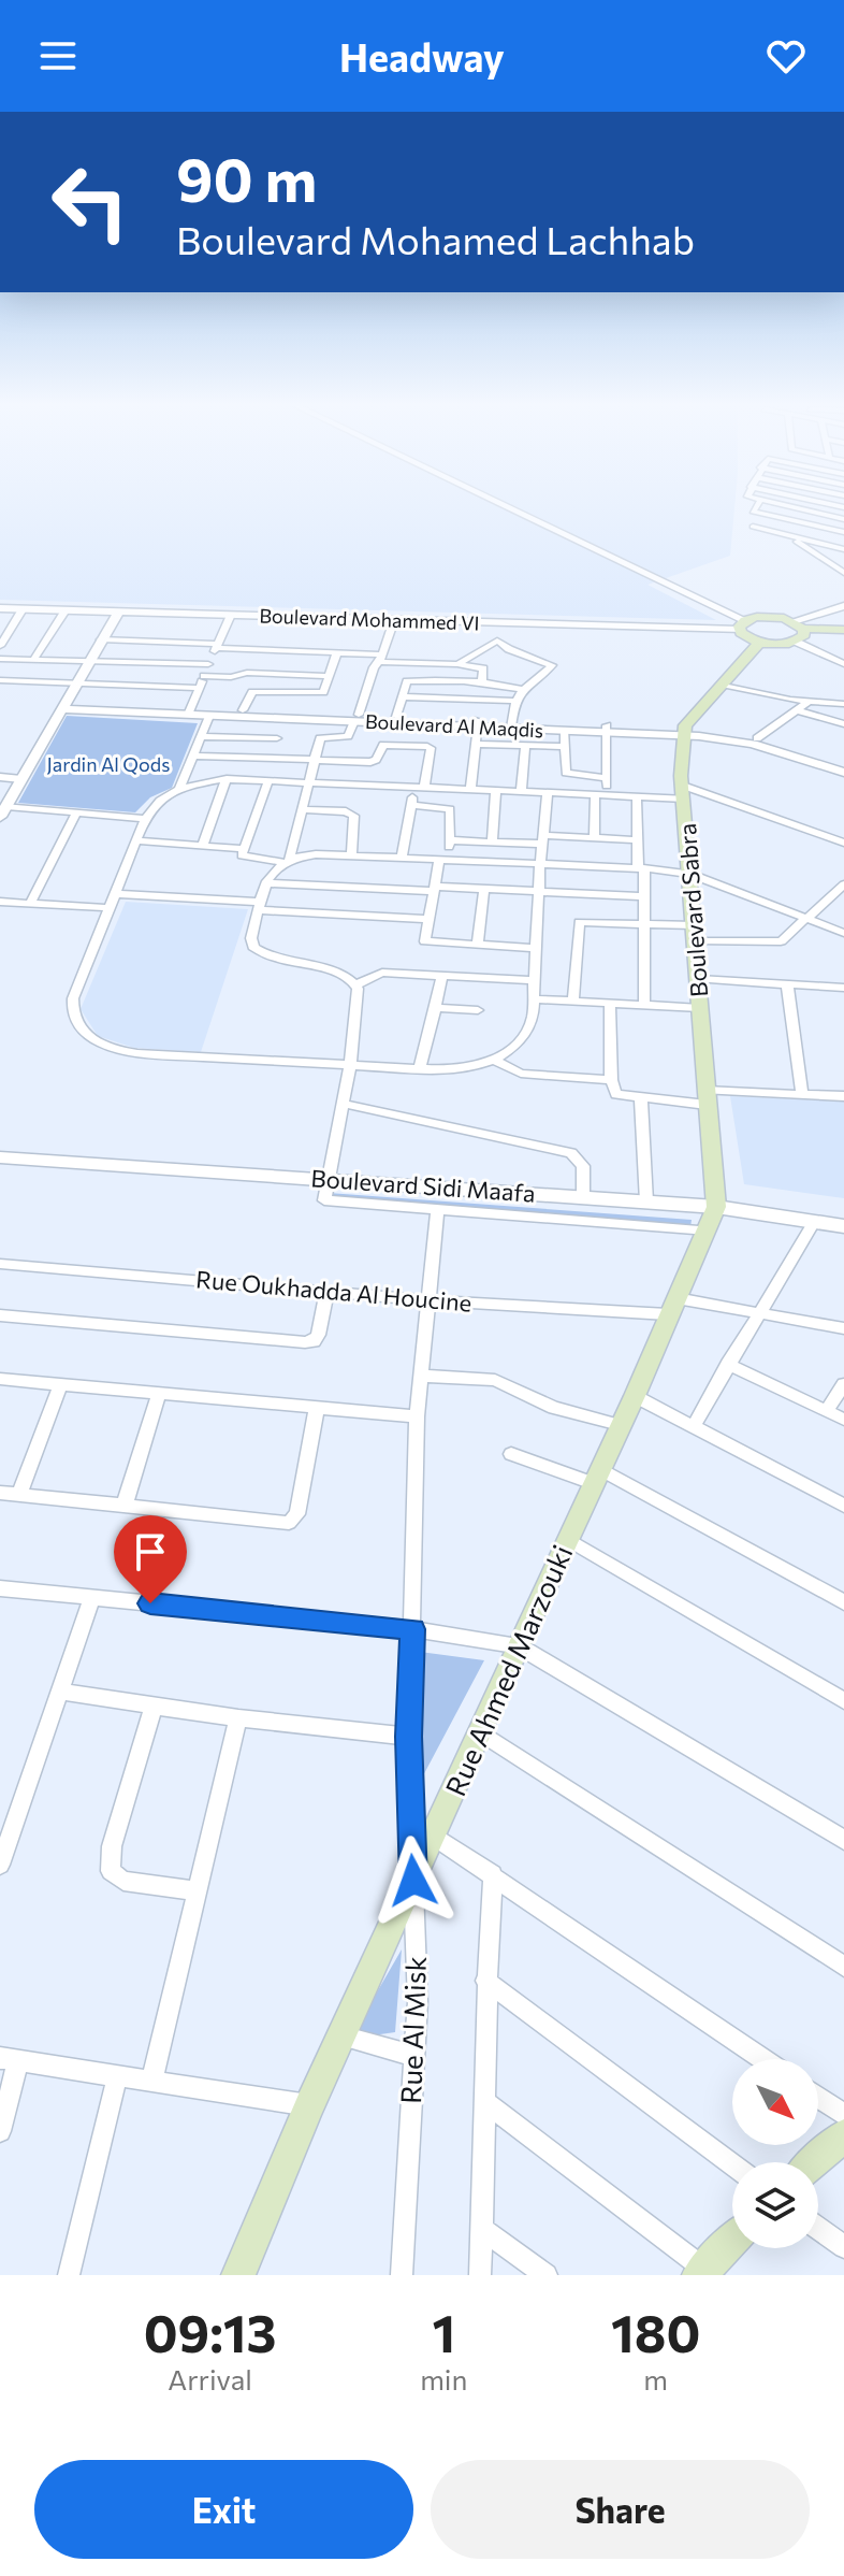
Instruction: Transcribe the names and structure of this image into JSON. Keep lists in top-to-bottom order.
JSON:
{
  "streets": {
    "main road": ["Boulevard Sabra", "Rue Ahmed Marzouki"],
    "street": [
      "Boulevard Mohammed VI",
      "Boulevard Al Maqdis",
      "Boulevard Sidi Maafa",
      "Rue Oukhadda Al Houcine",
      "Rue Al Misk"
    ]
  },
  "crossings": [
    ["Boulevard Al Maqdis", "Boulevard Sabra"],
    ["Boulevard Sabra", "Boulevard Sidi Maafa"],
    ["Boulevard Sabra", "Rue Ahmed Marzouki"],
    ["Boulevard Sidi Maafa", "Rue Ahmed Marzouki"],
    ["Rue Oukhadda Al Houcine", "Rue Ahmed Marzouki"],
    ["Rue Oukhadda Al Houcine", "Rue Al Misk"],
    ["Rue Ahmed Marzouki", "Rue Al Misk"]
  ],
  "parks": ["Jardin Al Qods"],
  "north": "bottom right",
  "page": {
    "header": "Headway",
    "turn": ["90 m", "Boulevard Mohamed Lachhab"],
    "eta": [
      "09:13",
      "Arrival",
      "1",
      "min",
      "180",
      "m"
    ],
    "buttons": ["Exit", "Share"]
  }
}
